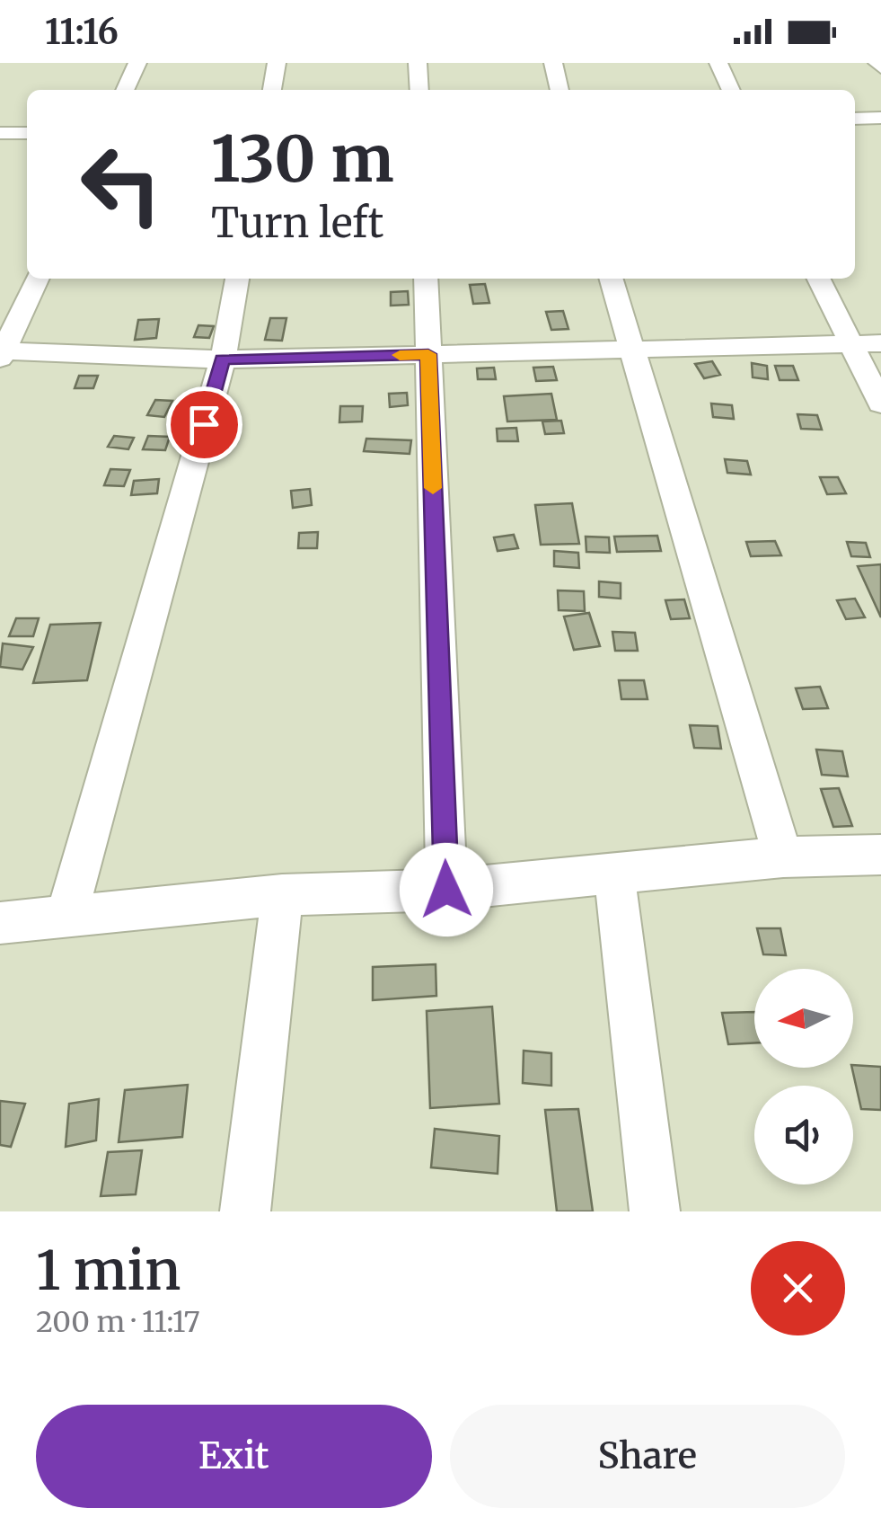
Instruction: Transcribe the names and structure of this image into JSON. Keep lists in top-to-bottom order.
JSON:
{
  "north": "left",
  "page": {
    "status": "11:16",
    "turn": ["130 m", "Turn left"],
    "heading": ["1 min", "200 m · 11:17"],
    "buttons": ["Exit", "Share"]
  }
}
